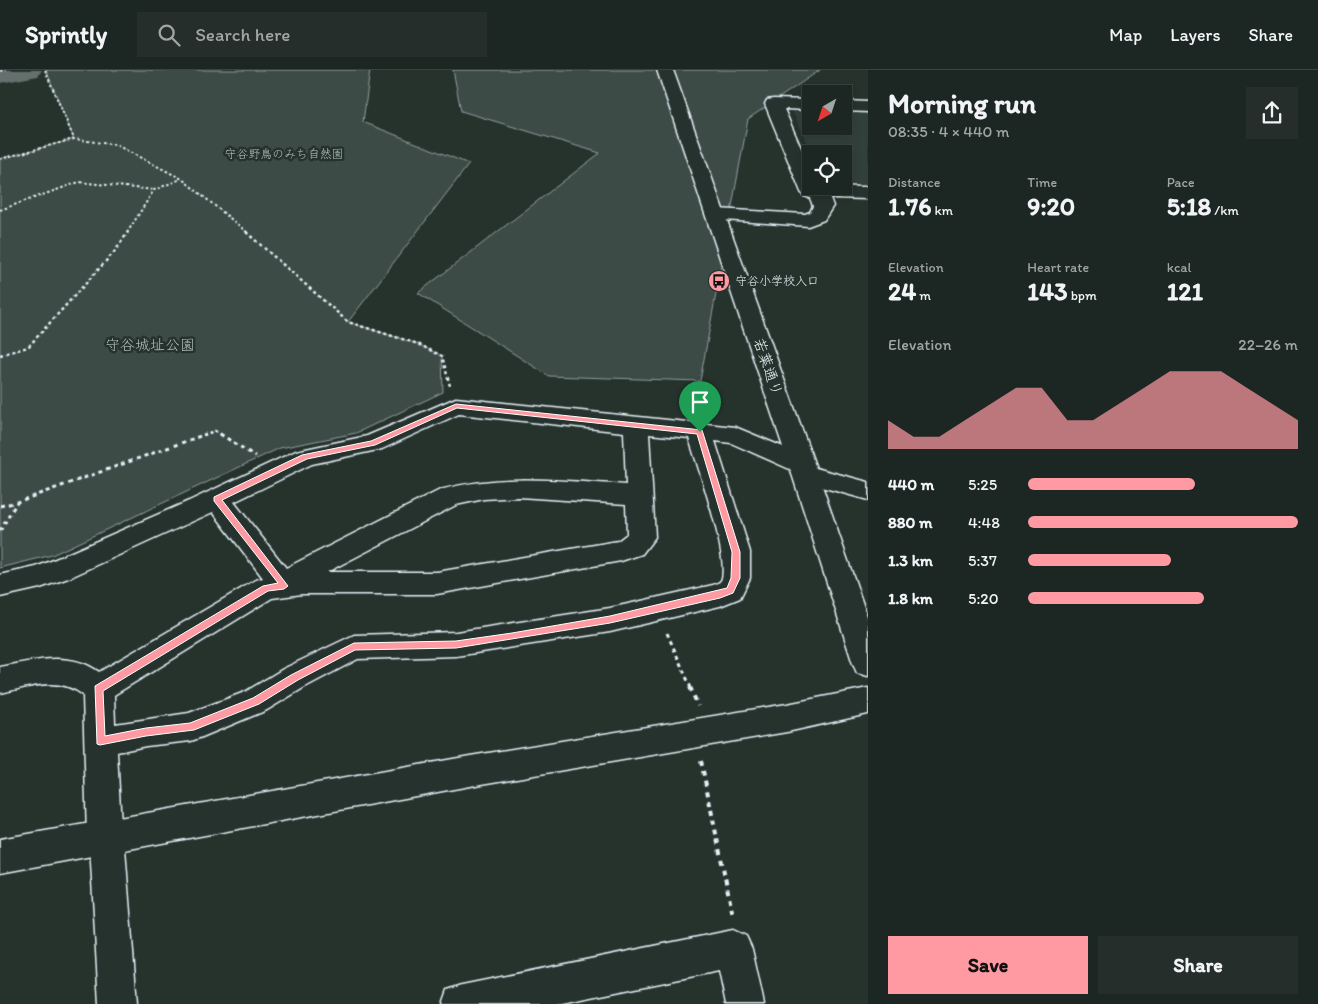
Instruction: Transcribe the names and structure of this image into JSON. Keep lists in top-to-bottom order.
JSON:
{
  "streets": {
    "street": ["若葉通り"]
  },
  "parks": ["守谷野鳥のみち自然園", "守谷城址公園"],
  "places": {
    "bus stop": ["守谷小学校入口"]
  },
  "north": "bottom left",
  "page": {
    "header": "Sprintly",
    "search": "Search here",
    "nav": ["Map", "Layers", "Share"],
    "heading": ["Morning run", "08:35 · 4 × 440 m"],
    "stats": [
      ["Distance", "1.76 km"],
      ["Time", "9:20"],
      ["Pace", "5:18 /km"],
      ["Elevation", "24 m"],
      ["Heart rate", "143 bpm"],
      ["kcal", "121"]
    ],
    "chart": ["Elevation", "22–26 m"],
    "list": [
      {
        "name": "440 m",
        "note": "5:25"
      },
      {
        "name": "880 m",
        "note": "4:48"
      },
      {
        "name": "1.3 km",
        "note": "5:37"
      },
      {
        "name": "1.8 km",
        "note": "5:20"
      }
    ],
    "buttons": ["Save", "Share"]
  }
}
